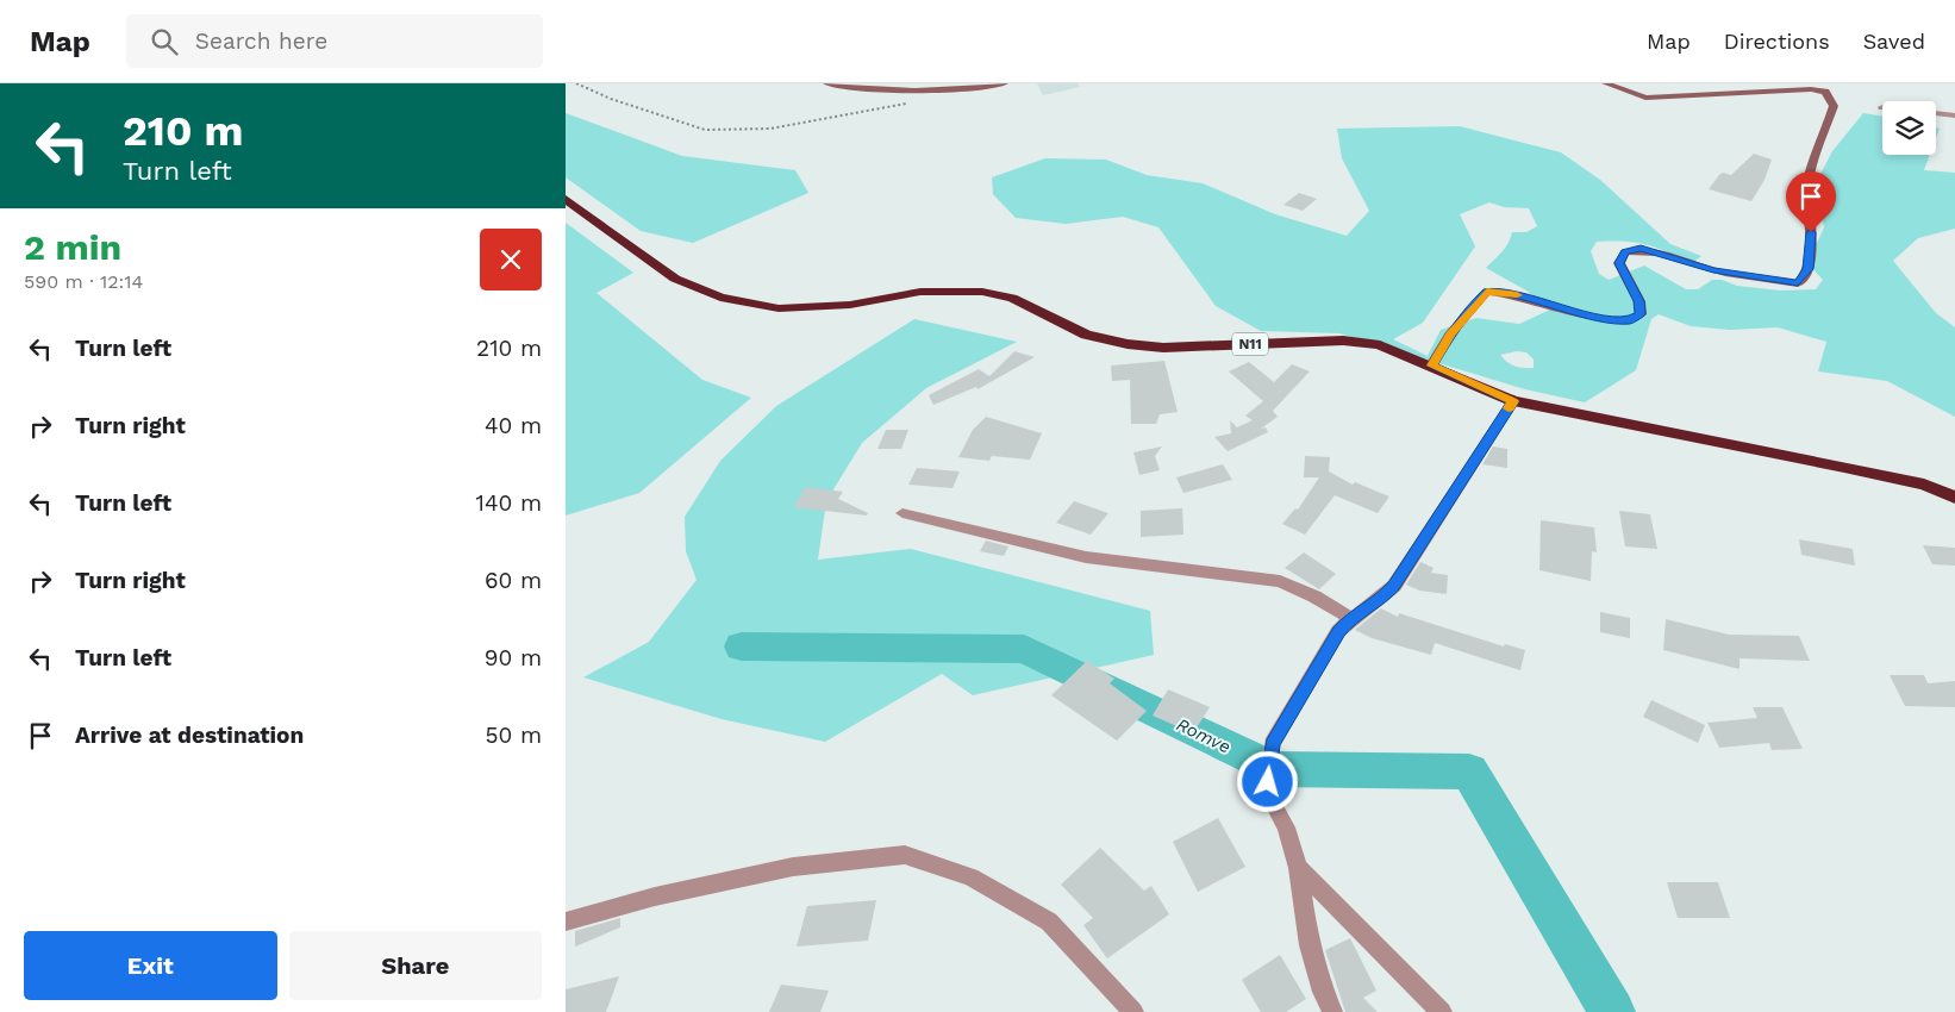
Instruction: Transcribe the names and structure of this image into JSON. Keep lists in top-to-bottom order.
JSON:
{
  "streets": {
    "highway": ["N11"]
  },
  "water": ["Romve"],
  "page": {
    "header": "Map",
    "search": "Search here",
    "nav": ["Map", "Directions", "Saved"],
    "turn": ["210 m", "Turn left"],
    "heading": ["2 min", "590 m · 12:14"],
    "list": [
      {
        "name": "Turn left",
        "value": "210 m"
      },
      {
        "name": "Turn right",
        "value": "40 m"
      },
      {
        "name": "Turn left",
        "value": "140 m"
      },
      {
        "name": "Turn right",
        "value": "60 m"
      },
      {
        "name": "Turn left",
        "value": "90 m"
      },
      {
        "name": "Arrive at destination",
        "value": "50 m"
      }
    ],
    "buttons": ["Exit", "Share"]
  }
}
